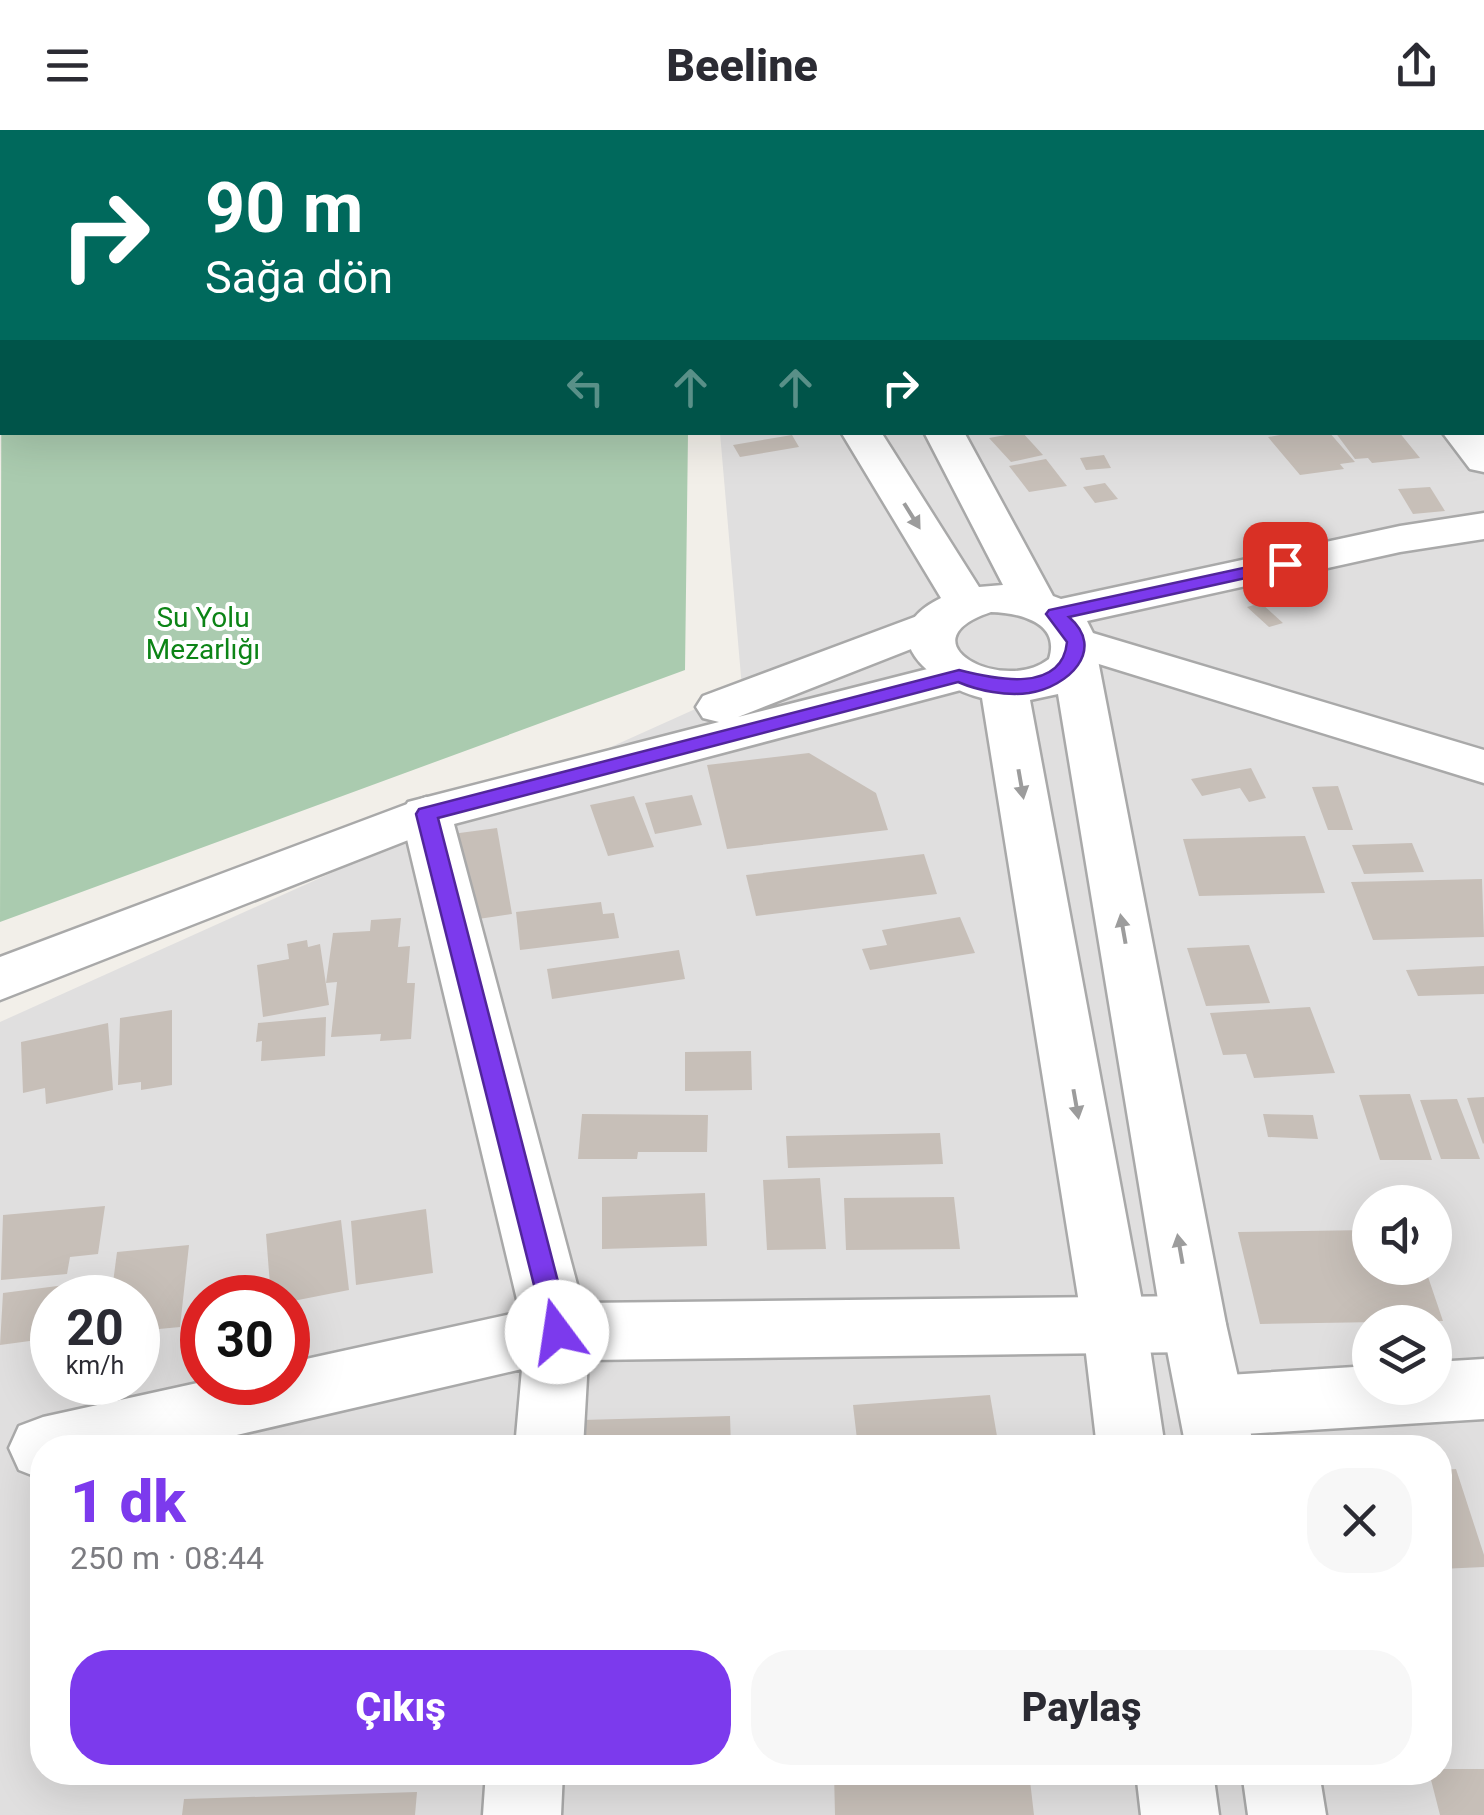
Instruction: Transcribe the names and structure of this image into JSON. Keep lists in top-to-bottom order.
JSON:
{
  "parks": ["Su Yolu Mezarlığı"],
  "page": {
    "header": "Beeline",
    "turn": ["90 m", "Sağa dön"],
    "speed": "20 km/h",
    "limit": "30",
    "heading": ["1 dk", "250 m · 08:44"],
    "buttons": ["Çıkış", "Paylaş"]
  }
}
